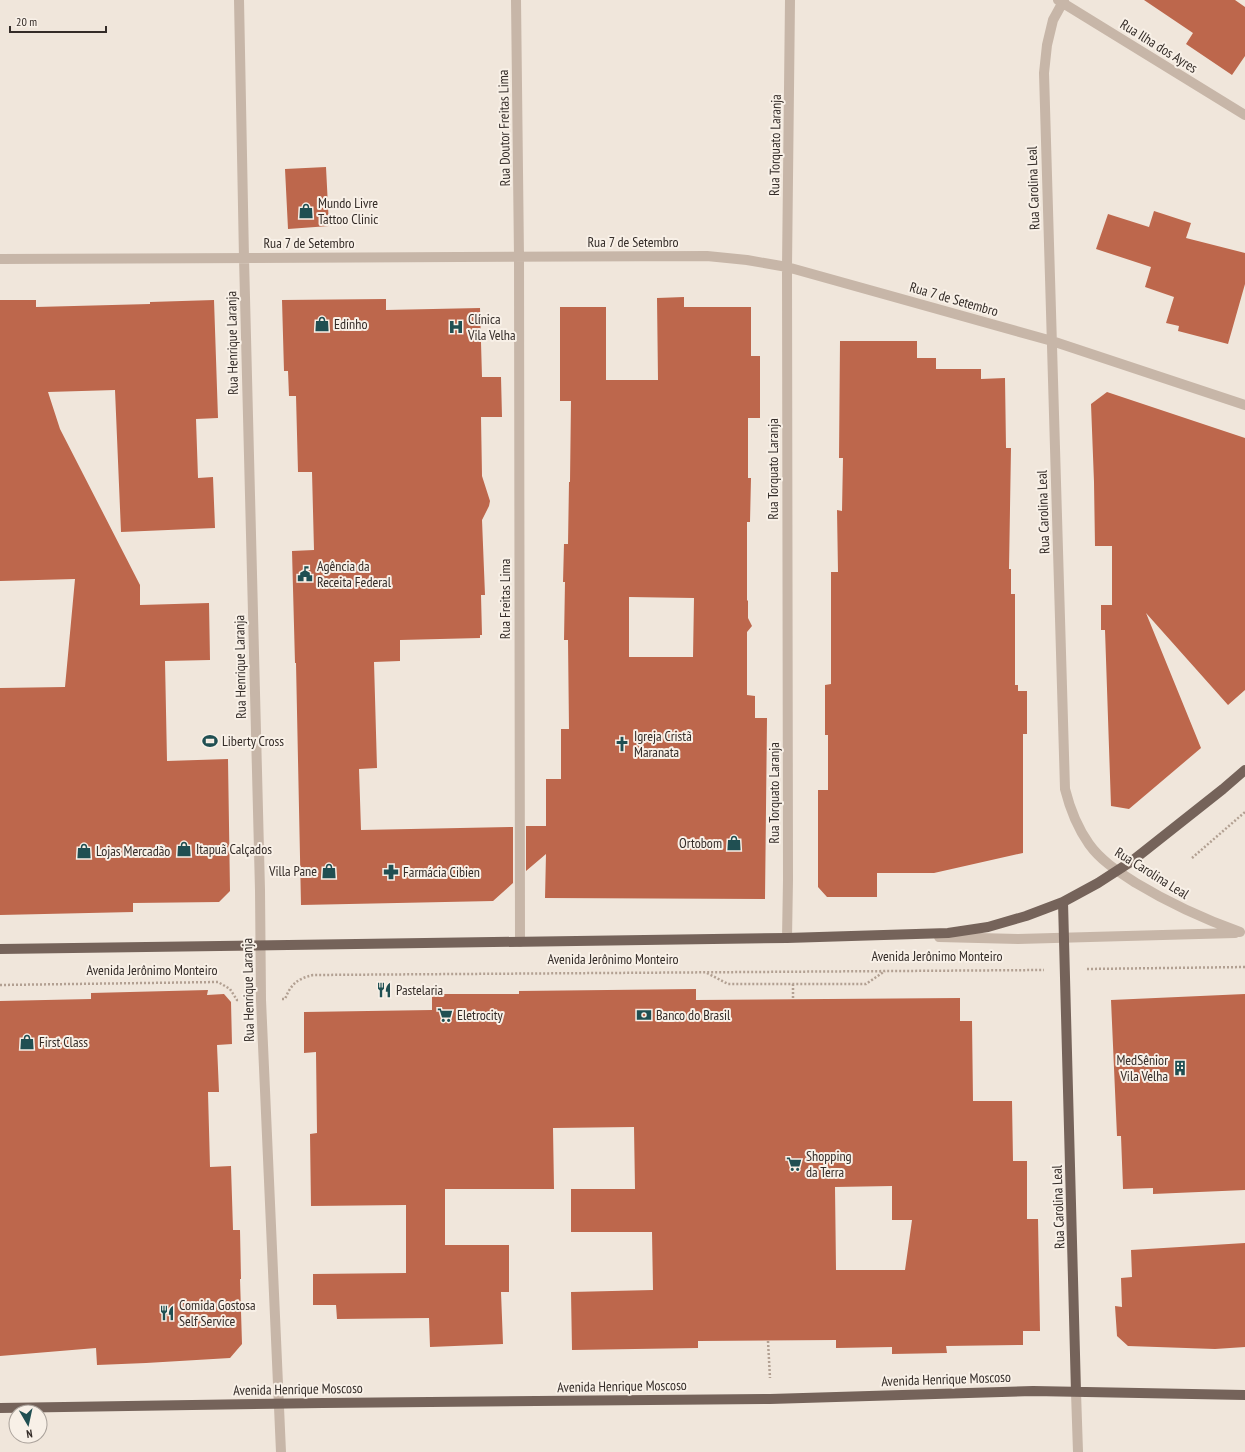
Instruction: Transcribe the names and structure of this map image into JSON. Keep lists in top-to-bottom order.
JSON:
{
  "streets": {
    "main road": ["Rua Carolina Leal", "Avenida Jerônimo Monteiro", "Avenida Henrique Moscoso"],
    "street": [
      "Rua Ilha dos Ayres",
      "Rua Doutor Freitas Lima",
      "Rua Torquato Laranja",
      "Rua 7 de Setembro",
      "Rua Henrique Laranja",
      "Rua Freitas Lima"
    ]
  },
  "crossings": [
    ["Rua Ilha dos Ayres", "Rua Carolina Leal"],
    ["Rua Doutor Freitas Lima", "Rua 7 de Setembro"],
    ["Rua Doutor Freitas Lima", "Rua Freitas Lima"],
    ["Rua Torquato Laranja", "Rua 7 de Setembro"],
    ["Rua Torquato Laranja", "Avenida Jerônimo Monteiro"],
    ["Rua Carolina Leal", "Rua 7 de Setembro"],
    ["Rua Carolina Leal", "Avenida Jerônimo Monteiro"],
    ["Rua Carolina Leal", "Avenida Henrique Moscoso"],
    ["Rua 7 de Setembro", "Rua Henrique Laranja"],
    ["Rua 7 de Setembro", "Rua Freitas Lima"],
    ["Rua Henrique Laranja", "Avenida Jerônimo Monteiro"],
    ["Rua Henrique Laranja", "Avenida Henrique Moscoso"],
    ["Rua Freitas Lima", "Avenida Jerônimo Monteiro"]
  ],
  "places": {
    "shop": [
      "Mundo Livre Tattoo Clinic",
      "Edinho",
      "Ortobom",
      "Itapuã Calçados",
      "Lojas Mercadão",
      "Villa Pane",
      "First Class"
    ],
    "hospital": ["Clínica Vila Velha"],
    "public building": ["Agência da Receita Federal"],
    "sports": ["Liberty Cross"],
    "church": ["Igreja Cristã Maranata"],
    "pharmacy": ["Farmácia Cibien"],
    "restaurant": ["Pastelaria", "Comida Gostosa Self Service"],
    "supermarket": ["Eletrocity", "Shopping da Terra"],
    "bank": ["Banco do Brasil"],
    "building": ["MedSênior Vila Velha"]
  },
  "scale_bar": "20 m",
  "north": "bottom"
}
